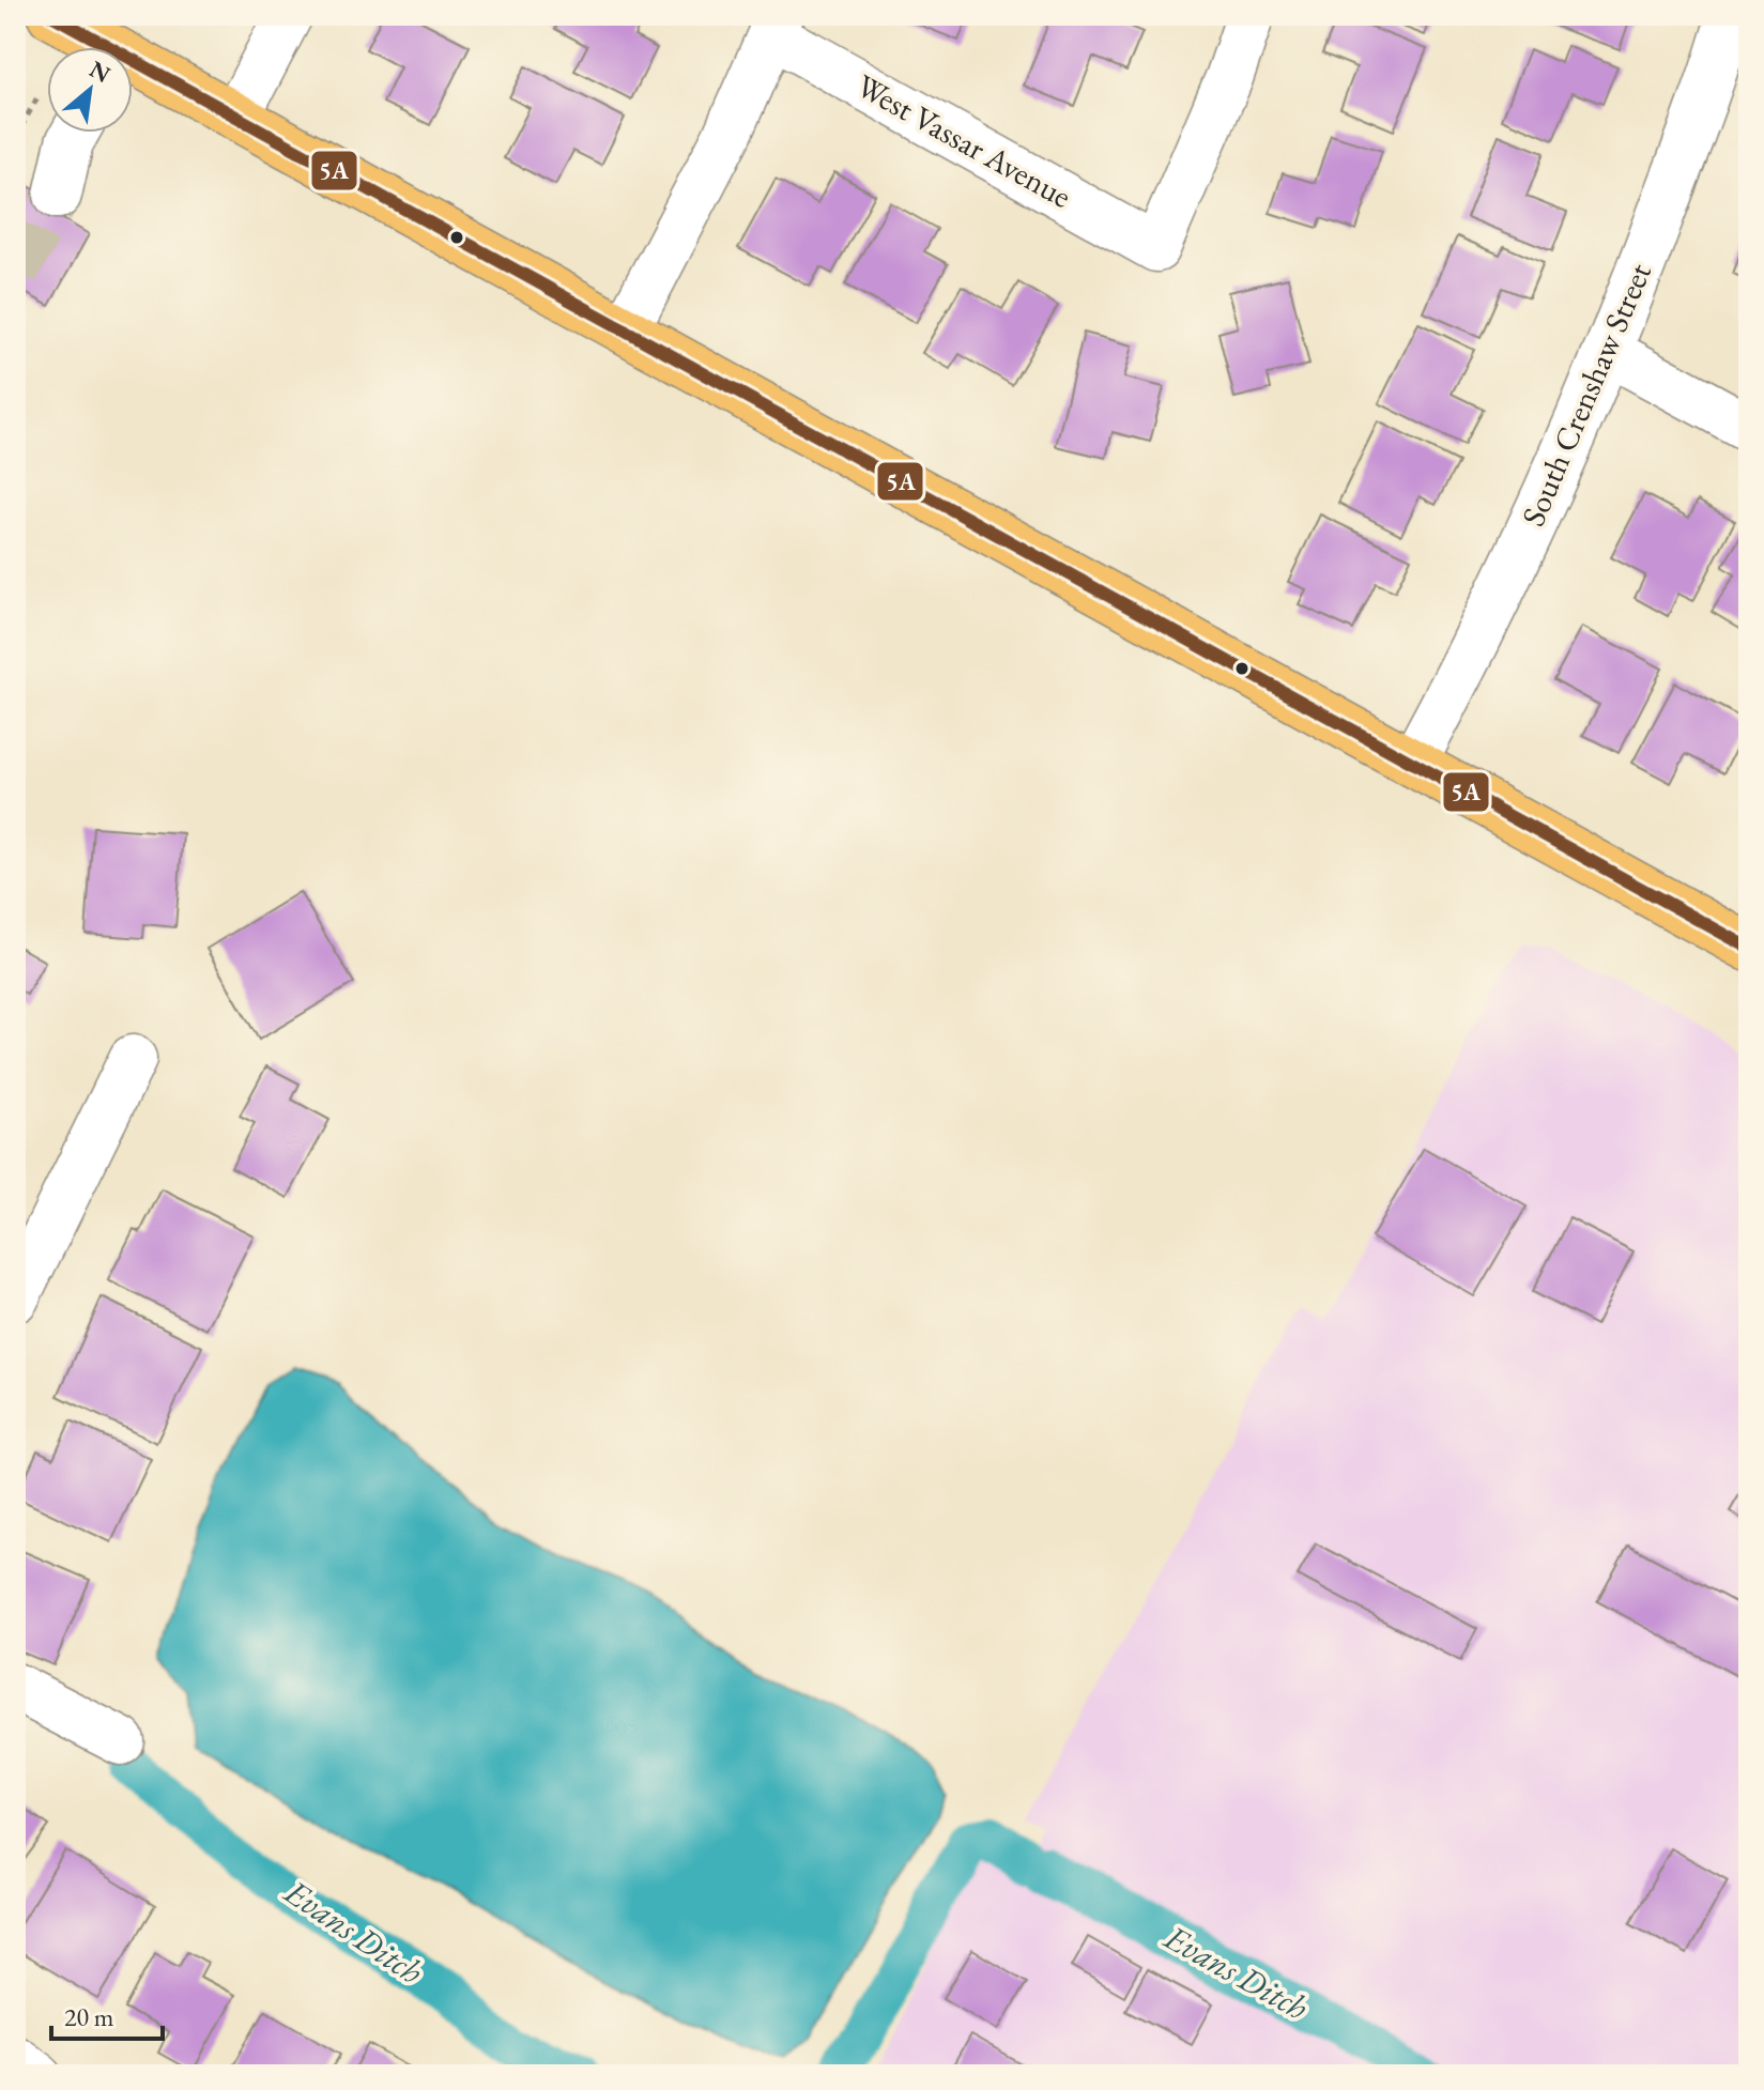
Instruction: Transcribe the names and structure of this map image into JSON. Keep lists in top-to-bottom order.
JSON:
{
  "streets": {
    "street": ["West Vassar Avenue", "South Crenshaw Street"]
  },
  "water": ["Evans Ditch"],
  "lines": ["transit line 5A"],
  "scale_bar": "20 m",
  "north": "top right"
}
